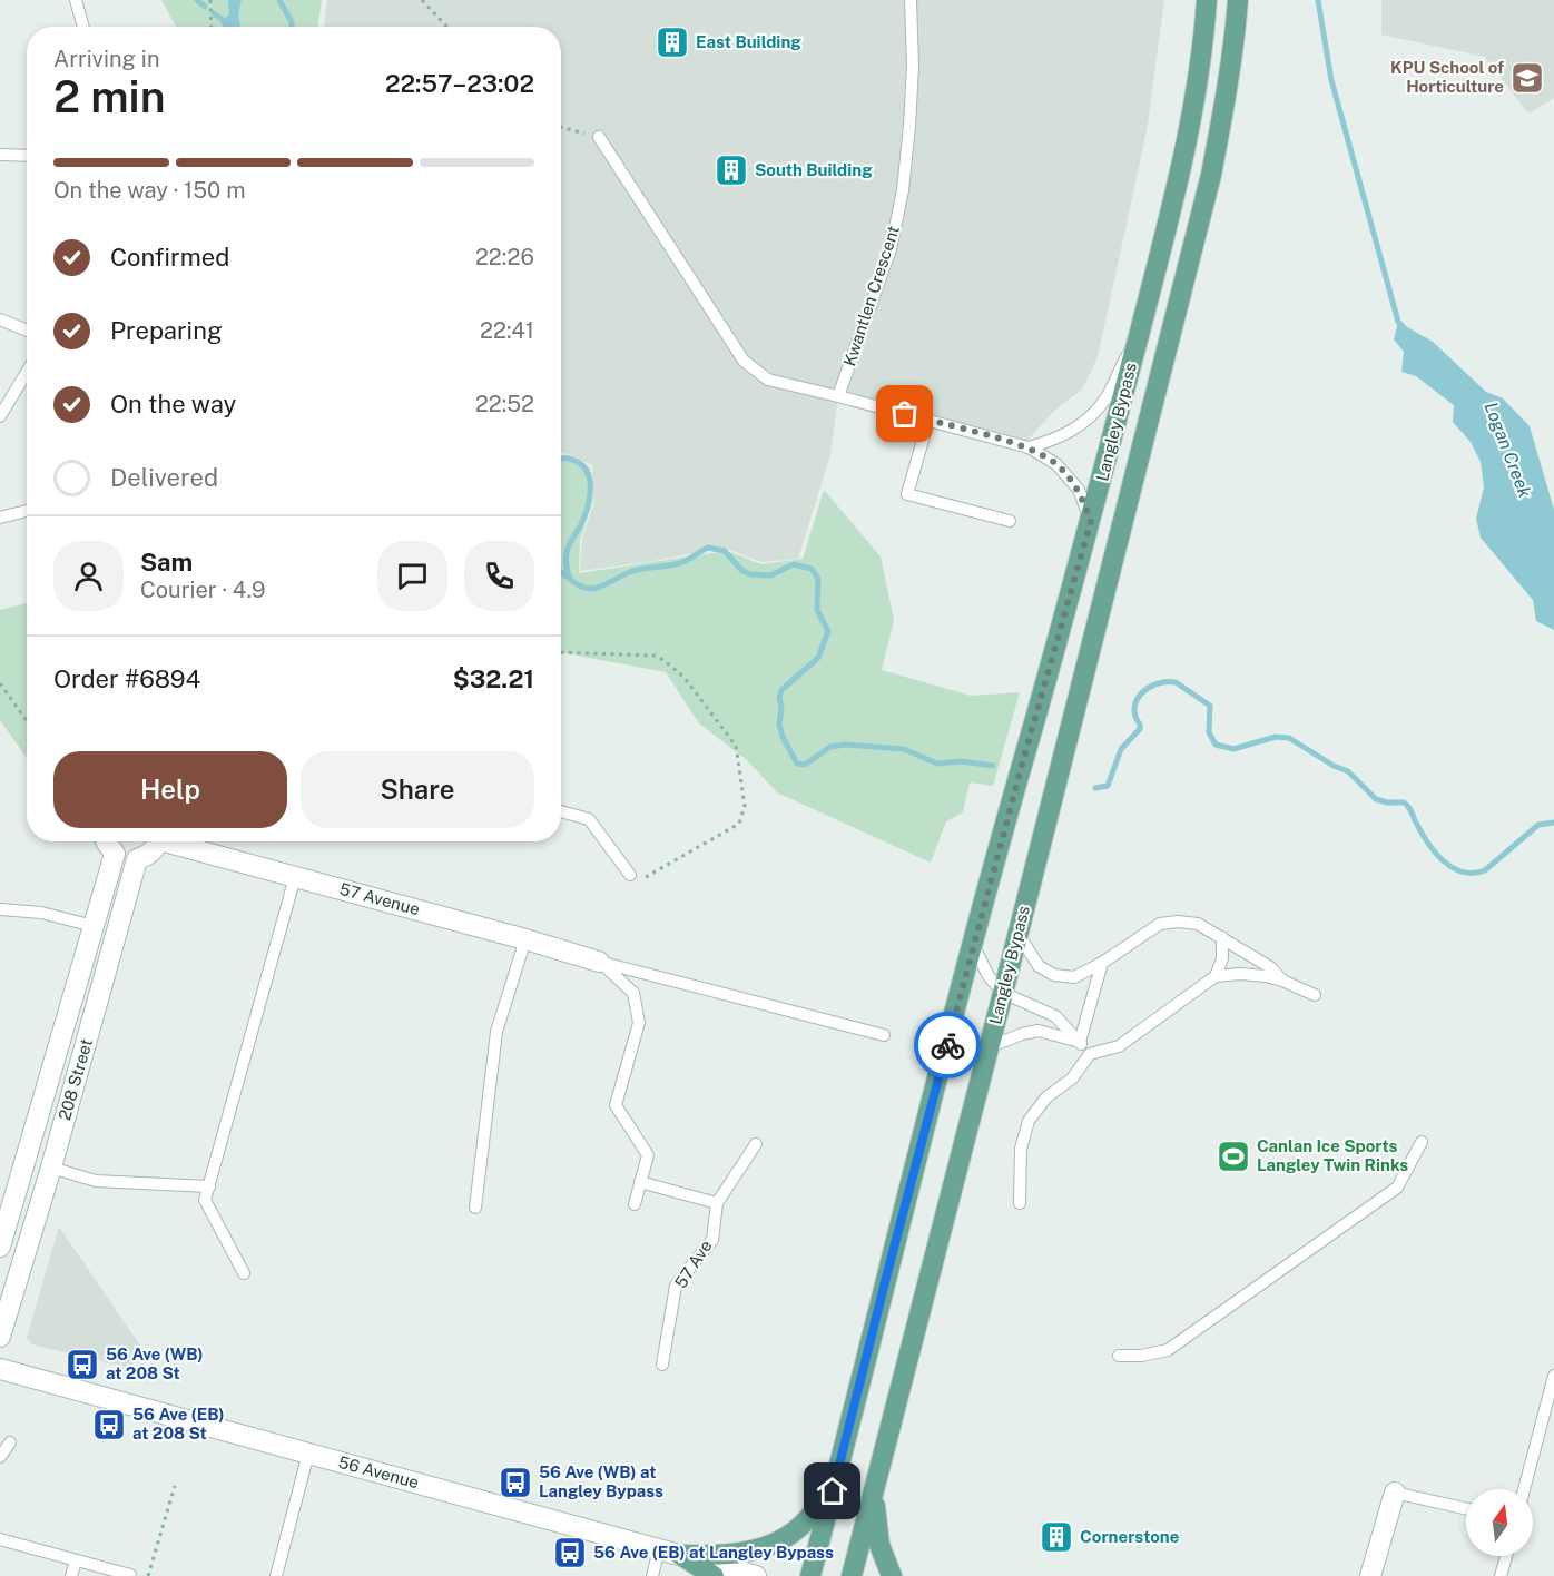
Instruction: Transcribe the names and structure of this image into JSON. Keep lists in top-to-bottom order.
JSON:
{
  "streets": {
    "main road": ["Langley Bypass"],
    "street": ["57 Avenue", "208 Street", "56 Avenue"],
    "lane": ["Kwantlen Crescent", "57 Ave"]
  },
  "water": ["Logan Creek"],
  "places": {
    "building": ["East Building", "South Building", "Cornerstone"],
    "school or university": ["KPU School of Horticulture"],
    "sports": ["Canlan Ice Sports Langley Twin Rinks"],
    "bus stop": [
      "56 Ave (WB) at 208 St",
      "56 Ave (EB) at 208 St",
      "56 Ave (WB) at Langley Bypass",
      "56 Ave (EB) at Langley Bypass"
    ]
  },
  "north": "top",
  "page": {
    "heading": ["2 min", "Arriving in", "22:57–23:02"],
    "panel": [
      "Sam",
      "Courier · 4.9",
      "Order #6894",
      "$32.21"
    ],
    "bar": "On the way · 150 m",
    "list": [
      ["Confirmed", "22:26"],
      ["Preparing", "22:41"],
      ["On the way", "22:52"],
      "Delivered"
    ],
    "buttons": ["Help", "Share"]
  }
}
